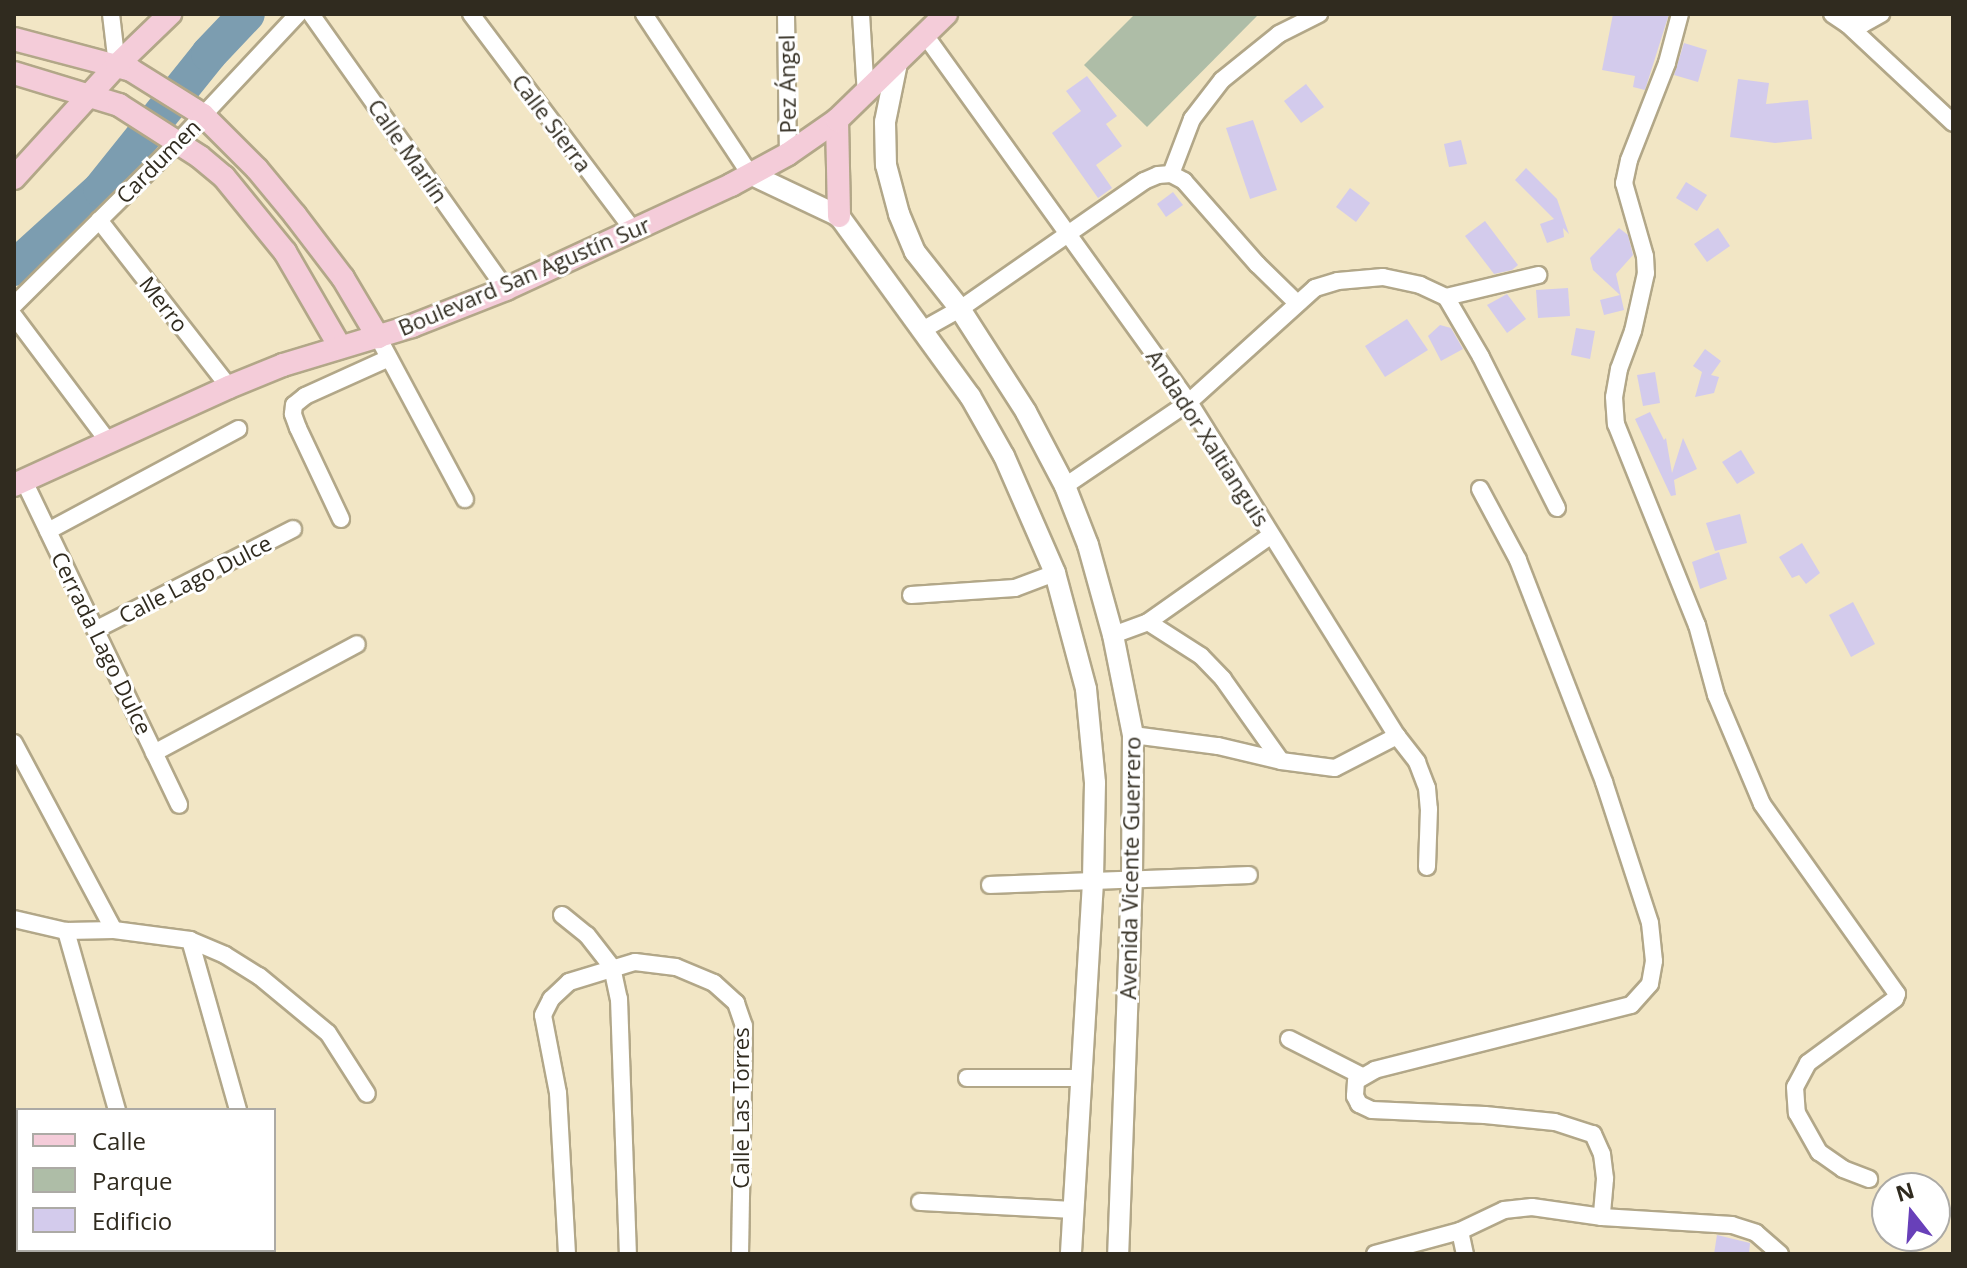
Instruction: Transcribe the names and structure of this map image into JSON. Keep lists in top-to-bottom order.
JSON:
{
  "streets": {
    "main road": ["Boulevard San Agustín Sur"],
    "street": [
      "Pez Ángel",
      "Calle Sierra",
      "Calle Marlín",
      "Cardumen",
      "Merro",
      "Andador Xaltianguis",
      "Calle Lago Dulce",
      "Cerrada Lago Dulce",
      "Avenida Vicente Guerrero",
      "Calle Las Torres"
    ]
  },
  "crossings": [
    ["Pez Ángel", "Boulevard San Agustín Sur"],
    ["Calle Sierra", "Boulevard San Agustín Sur"],
    ["Calle Marlín", "Boulevard San Agustín Sur"],
    ["Cardumen", "Merro"],
    ["Boulevard San Agustín Sur", "Merro"],
    ["Boulevard San Agustín Sur", "Andador Xaltianguis"],
    ["Boulevard San Agustín Sur", "Cerrada Lago Dulce"],
    ["Boulevard San Agustín Sur", "Avenida Vicente Guerrero"],
    ["Calle Lago Dulce", "Cerrada Lago Dulce"]
  ],
  "legend": ["Calle", "Parque", "Edificio"],
  "north": "top"
}
